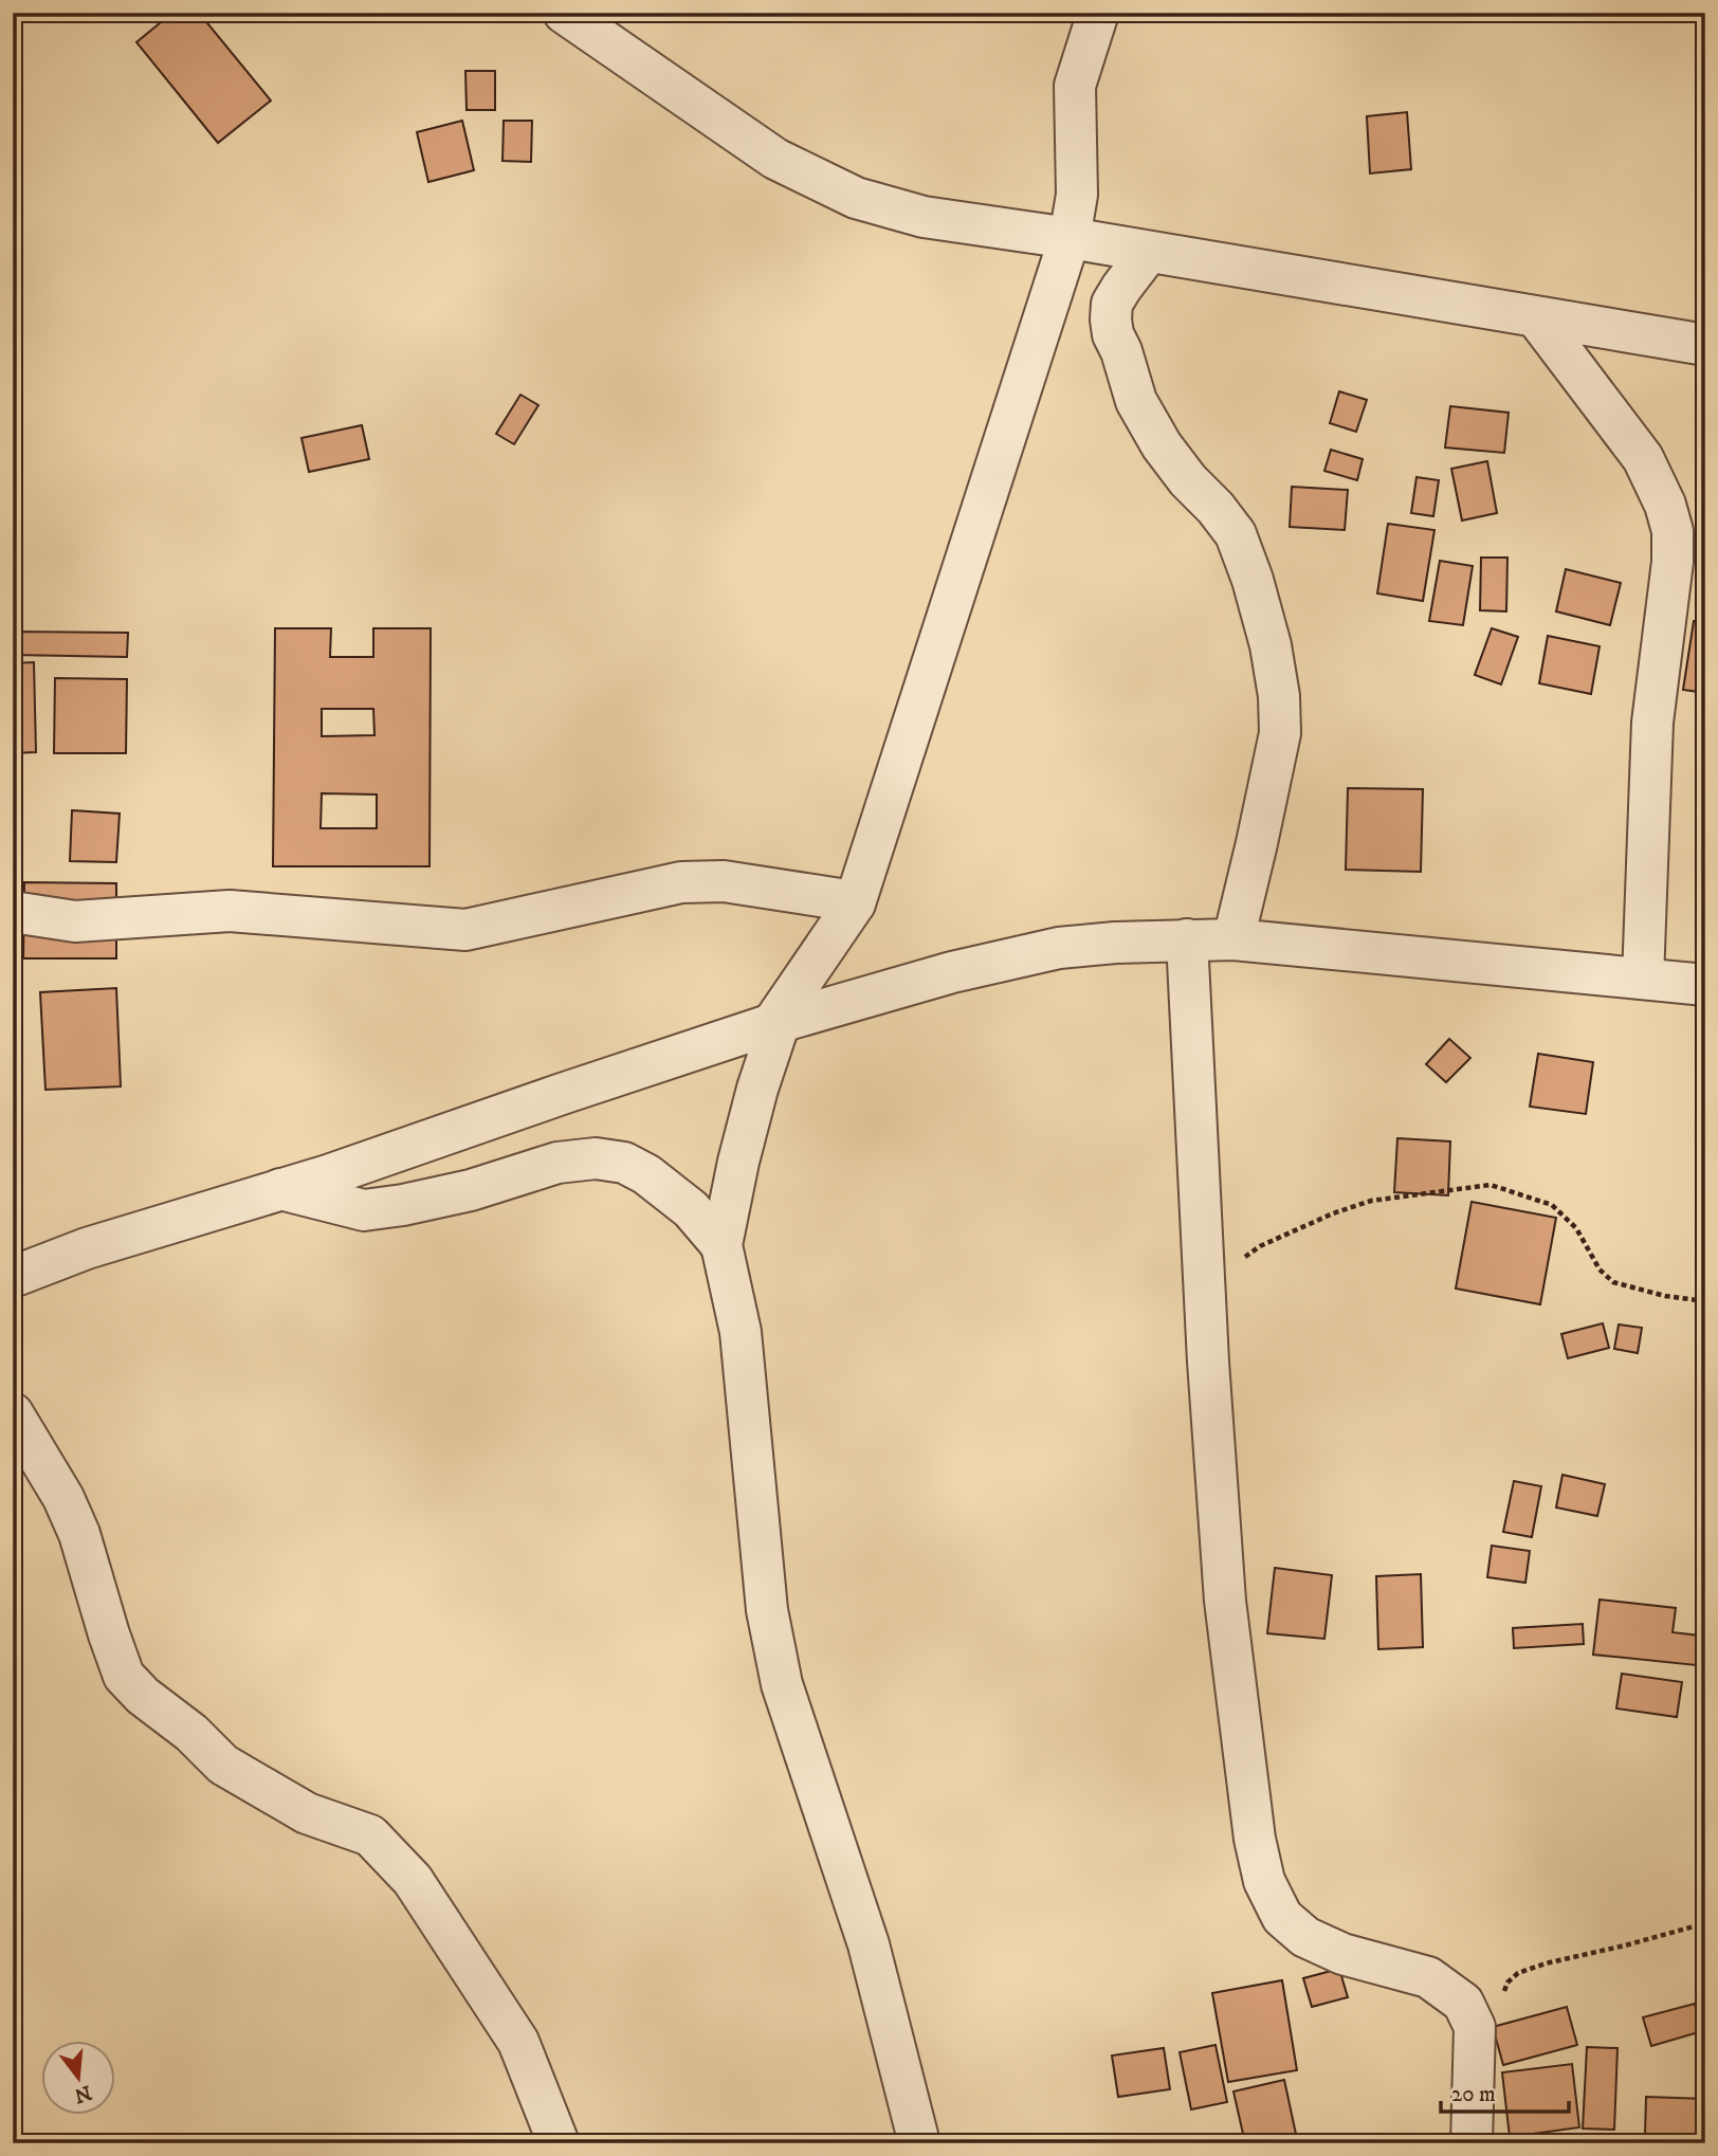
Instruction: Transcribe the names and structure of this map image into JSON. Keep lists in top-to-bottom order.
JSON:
{
  "scale_bar": "20 m",
  "north": "bottom"
}
